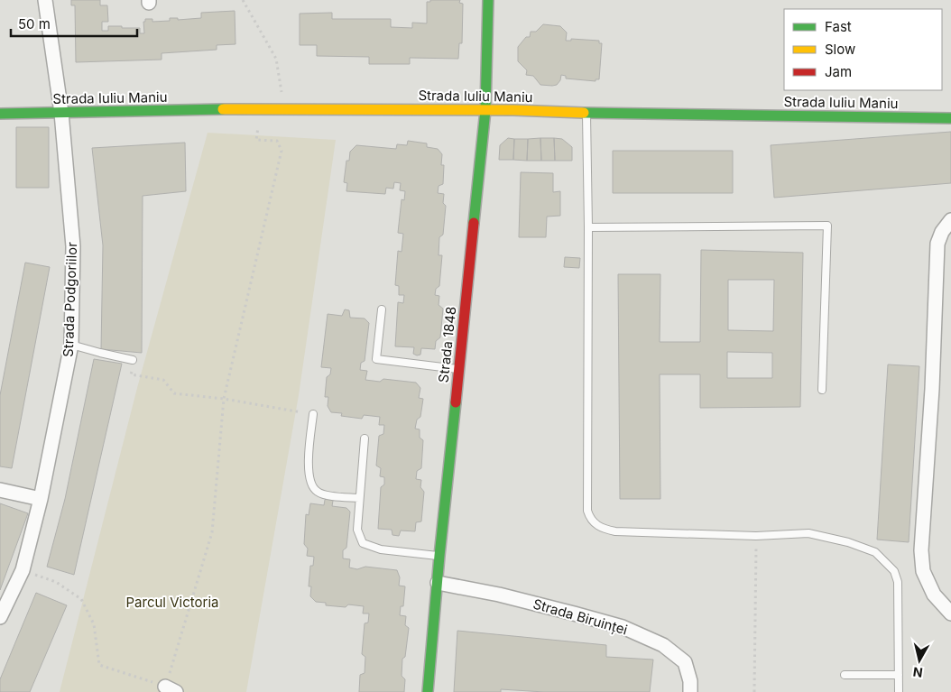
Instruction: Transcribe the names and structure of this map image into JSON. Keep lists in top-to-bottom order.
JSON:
{
  "streets": {
    "street": [
      "Strada Iuliu Maniu",
      "Strada Podgoriilor",
      "Strada 1848",
      "Strada Biruinței"
    ]
  },
  "crossings": [
    ["Strada Iuliu Maniu", "Strada Podgoriilor"],
    ["Strada Iuliu Maniu", "Strada 1848"],
    ["Strada 1848", "Strada Biruinței"]
  ],
  "parks": ["Parcul Victoria"],
  "legend": ["Fast", "Slow", "Jam"],
  "scale_bar": "50 m",
  "north": "bottom"
}
